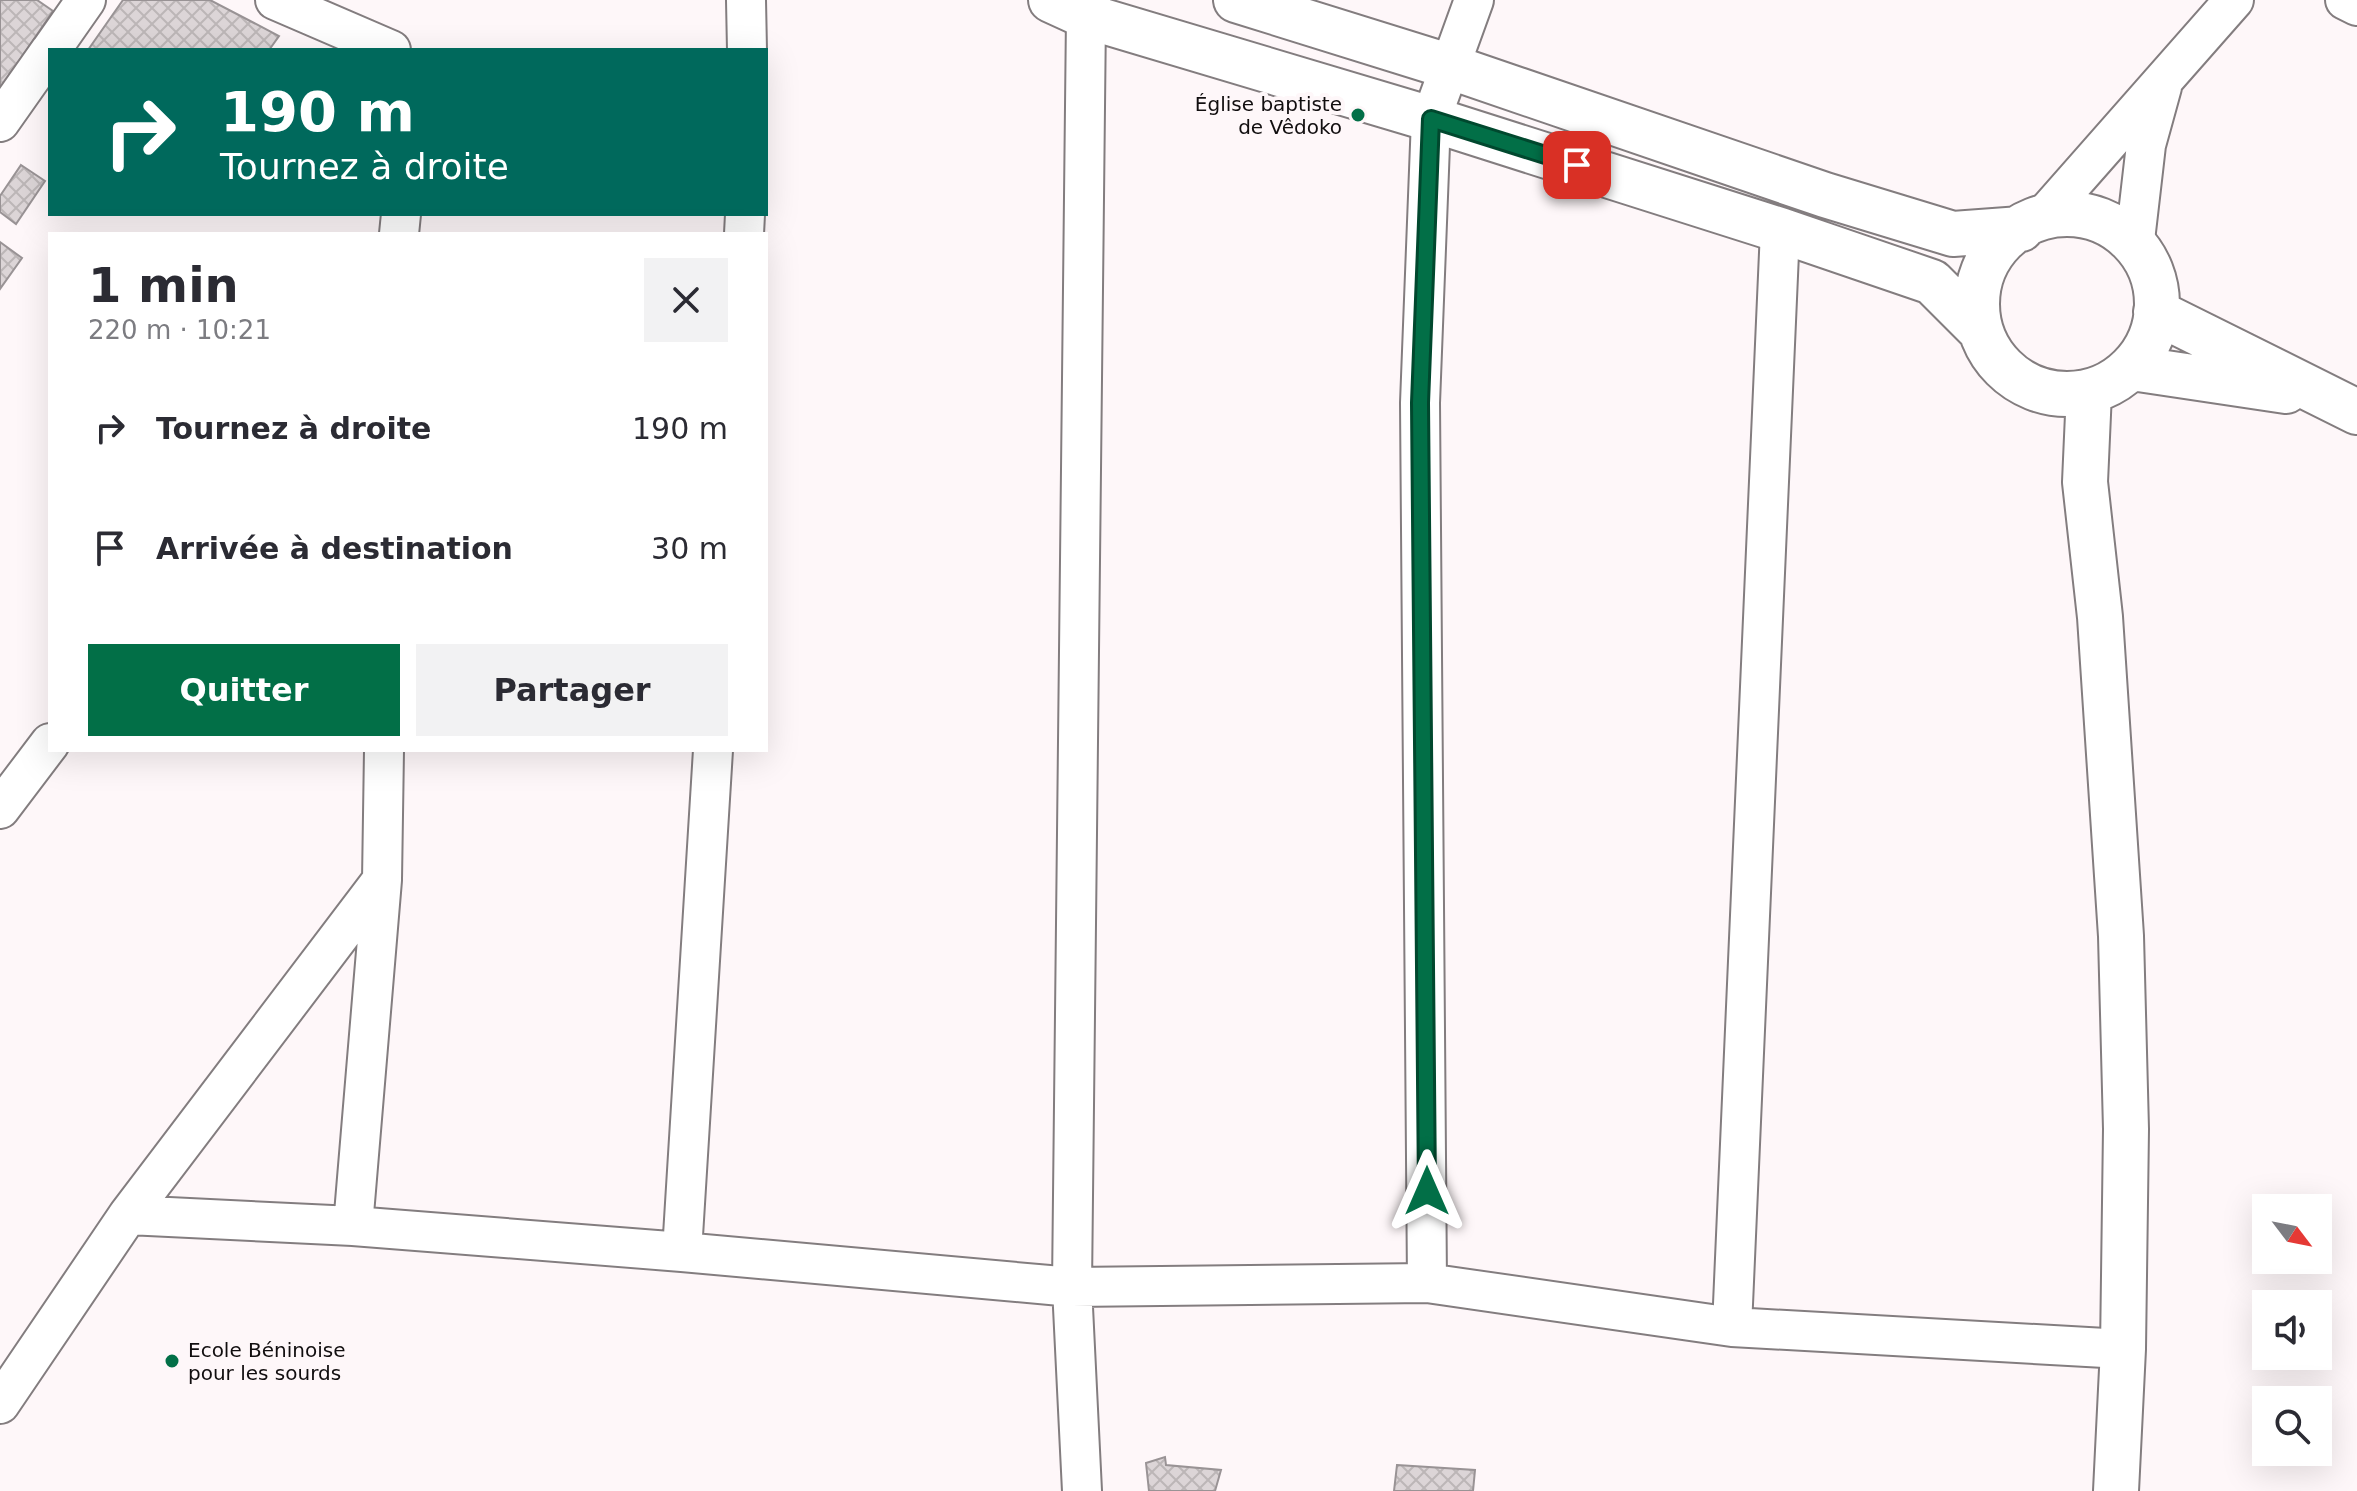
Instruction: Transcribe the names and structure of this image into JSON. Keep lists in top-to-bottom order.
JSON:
{
  "places": ["Église baptiste de Vêdoko", "Ecole Béninoise pour les sourds"],
  "north": "bottom right",
  "page": {
    "turn": ["190 m", "Tournez à droite"],
    "heading": ["1 min", "220 m · 10:21"],
    "list": [
      {
        "name": "Tournez à droite",
        "value": "190 m"
      },
      {
        "name": "Arrivée à destination",
        "value": "30 m"
      }
    ],
    "buttons": ["Quitter", "Partager"]
  }
}
